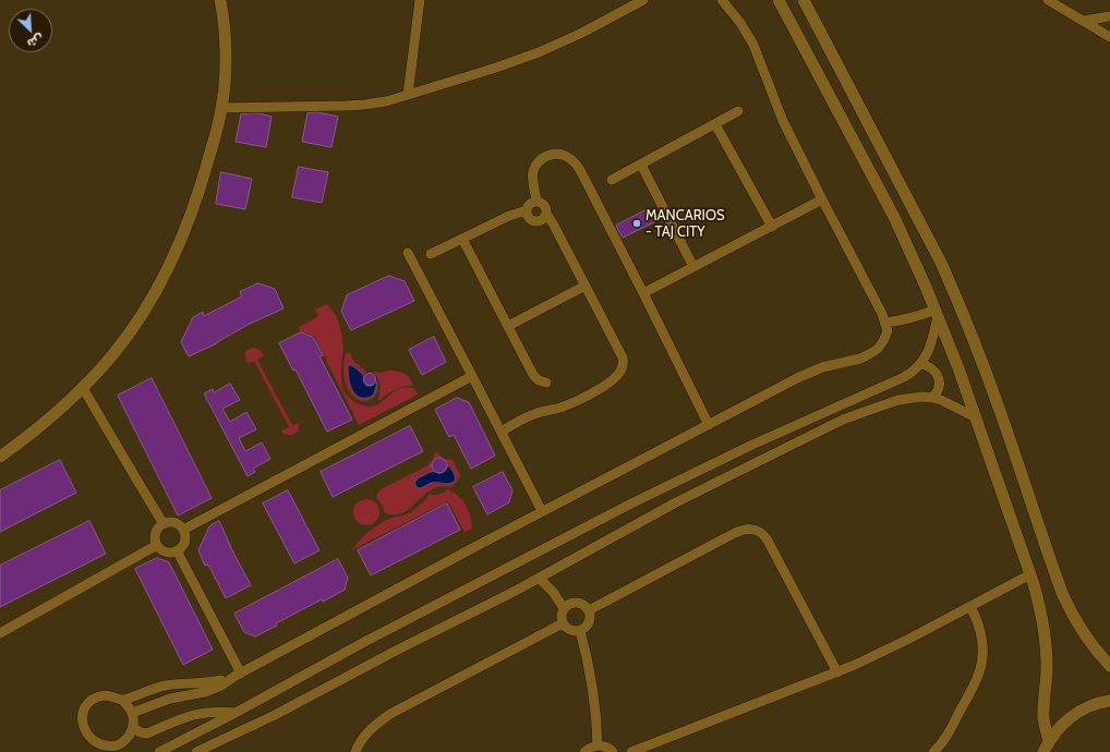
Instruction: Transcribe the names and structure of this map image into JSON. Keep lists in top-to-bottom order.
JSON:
{
  "places": ["MANCARIOS - TAJ CITY"],
  "north": "bottom right"
}
